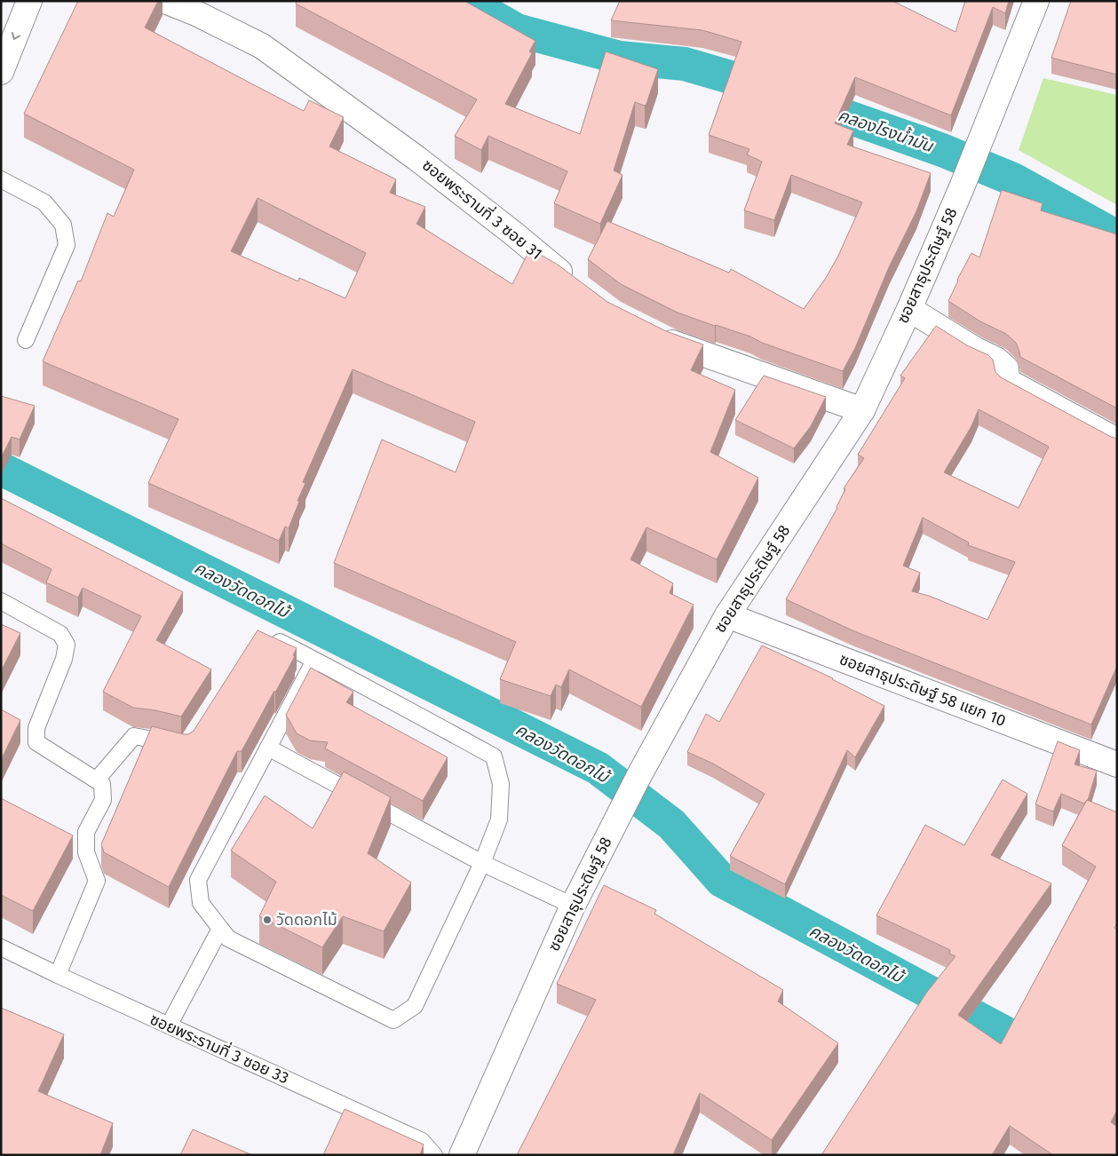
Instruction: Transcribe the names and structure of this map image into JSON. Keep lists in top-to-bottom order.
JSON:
{
  "streets": {
    "street": ["ซอยพระรามที่ 3 ซอย 31", "ซอยสาธุประดิษฐ์ 58", "ซอยสาธุประดิษฐ์ 58 แยก 10"],
    "lane": ["ซอยพระรามที่ 3 ซอย 33"]
  },
  "crossings": [
    ["ซอยสาธุประดิษฐ์ 58", "ซอยสาธุประดิษฐ์ 58 แยก 10"]
  ],
  "water": ["คลองโรงน้ำมัน", "คลองวัดดอกไม้"],
  "places": ["วัดดอกไม้"]
}
